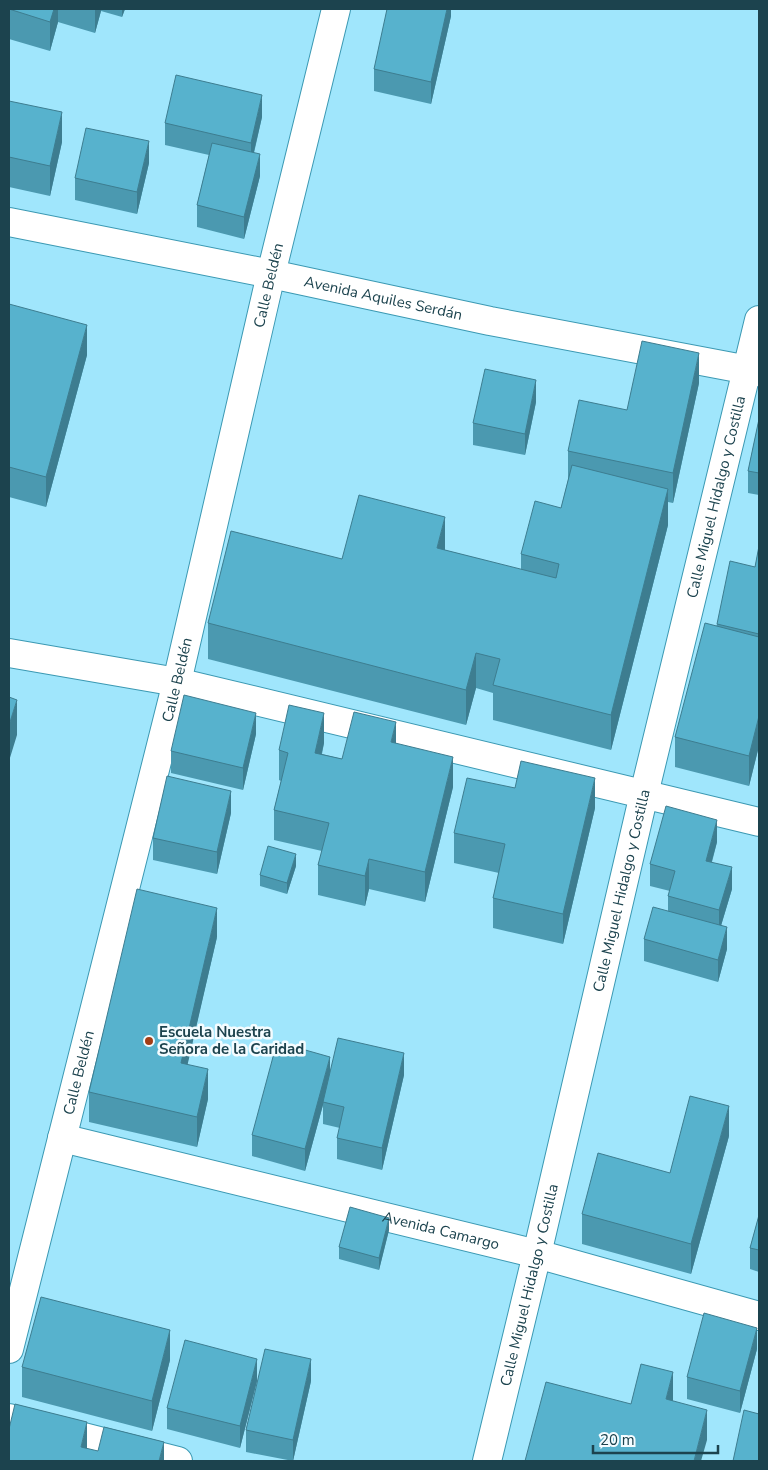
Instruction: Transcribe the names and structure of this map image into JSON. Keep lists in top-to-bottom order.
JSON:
{
  "streets": {
    "street": [
      "Calle Beldén",
      "Avenida Aquiles Serdán",
      "Calle Miguel Hidalgo y Costilla",
      "Avenida Camargo"
    ]
  },
  "crossings": [
    ["Calle Beldén", "Avenida Aquiles Serdán"],
    ["Calle Beldén", "Avenida Camargo"],
    ["Avenida Aquiles Serdán", "Calle Miguel Hidalgo y Costilla"],
    ["Calle Miguel Hidalgo y Costilla", "Avenida Camargo"]
  ],
  "places": ["Escuela Nuestra Señora de la Caridad"],
  "scale_bar": "20 m"
}
